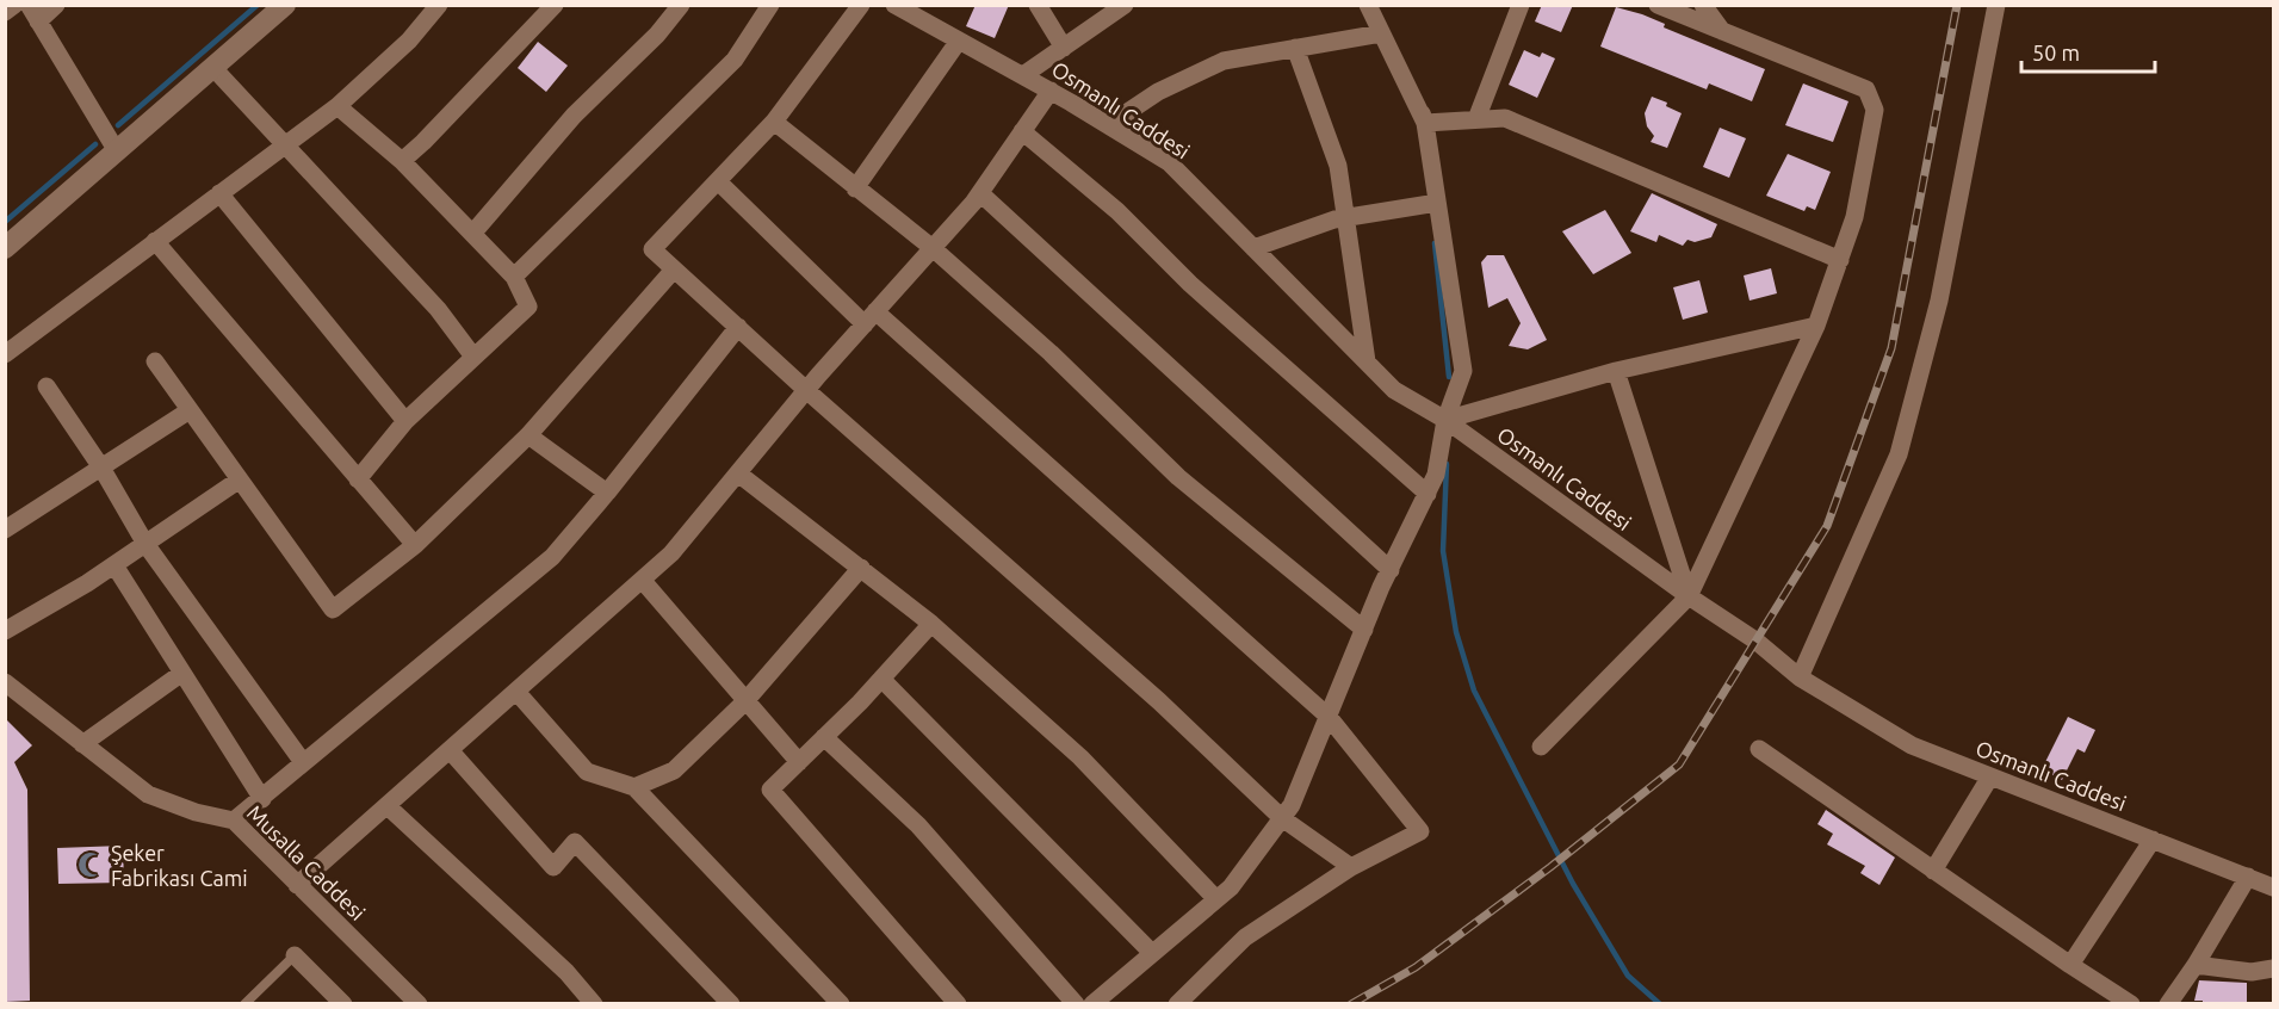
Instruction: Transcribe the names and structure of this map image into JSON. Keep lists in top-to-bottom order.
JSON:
{
  "streets": {
    "street": ["Osmanlı Caddesi", "Musalla Caddesi"]
  },
  "places": {
    "mosque": ["Şeker Fabrikası Cami"]
  },
  "scale_bar": "50 m"
}
